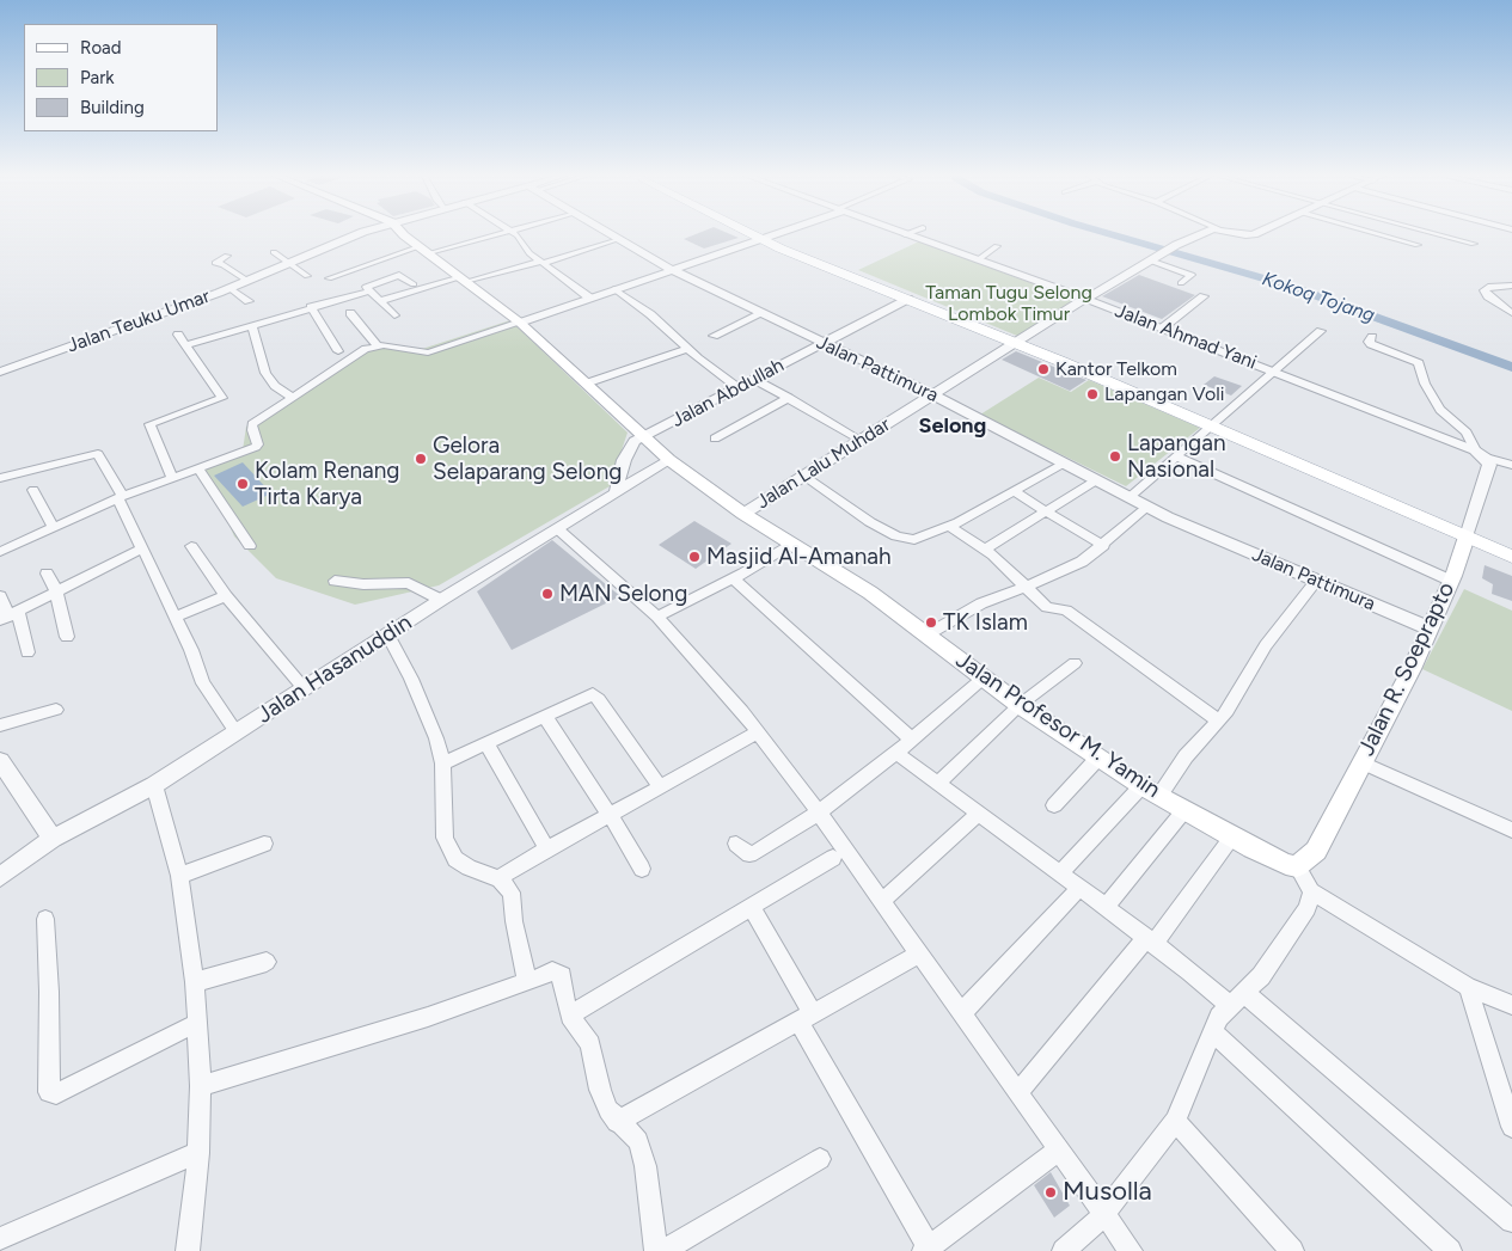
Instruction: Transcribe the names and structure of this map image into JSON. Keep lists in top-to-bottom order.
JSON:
{
  "streets": {
    "main road": ["Jalan R. Soeprapto", "Jalan Profesor M. Yamin"],
    "street": [
      "Jalan Teuku Umar",
      "Jalan Ahmad Yani",
      "Jalan Pattimura",
      "Jalan Abdullah",
      "Jalan Lalu Muhdar",
      "Jalan Hasanuddin"
    ]
  },
  "crossings": [
    ["Jalan Ahmad Yani", "Jalan Lalu Muhdar"],
    ["Jalan Ahmad Yani", "Jalan R. Soeprapto"],
    ["Jalan Pattimura", "Jalan Abdullah"],
    ["Jalan Pattimura", "Jalan Lalu Muhdar"],
    ["Jalan Pattimura", "Jalan R. Soeprapto"],
    ["Jalan Abdullah", "Jalan Profesor M. Yamin"],
    ["Jalan Lalu Muhdar", "Jalan Profesor M. Yamin"],
    ["Jalan Hasanuddin", "Jalan Profesor M. Yamin"],
    ["Jalan R. Soeprapto", "Jalan Profesor M. Yamin"]
  ],
  "districts": ["Selong"],
  "water": ["Kokoq Tojang"],
  "parks": ["Taman Tugu Selong Lombok Timur"],
  "places": [
    "Kantor Telkom",
    "Lapangan Voli",
    "Lapangan Nasional",
    "Gelora Selaparang Selong",
    "Kolam Renang Tirta Karya",
    "Masjid Al-Amanah",
    "MAN Selong",
    "TK Islam",
    "Musolla"
  ],
  "legend": ["Road", "Park", "Building"]
}
